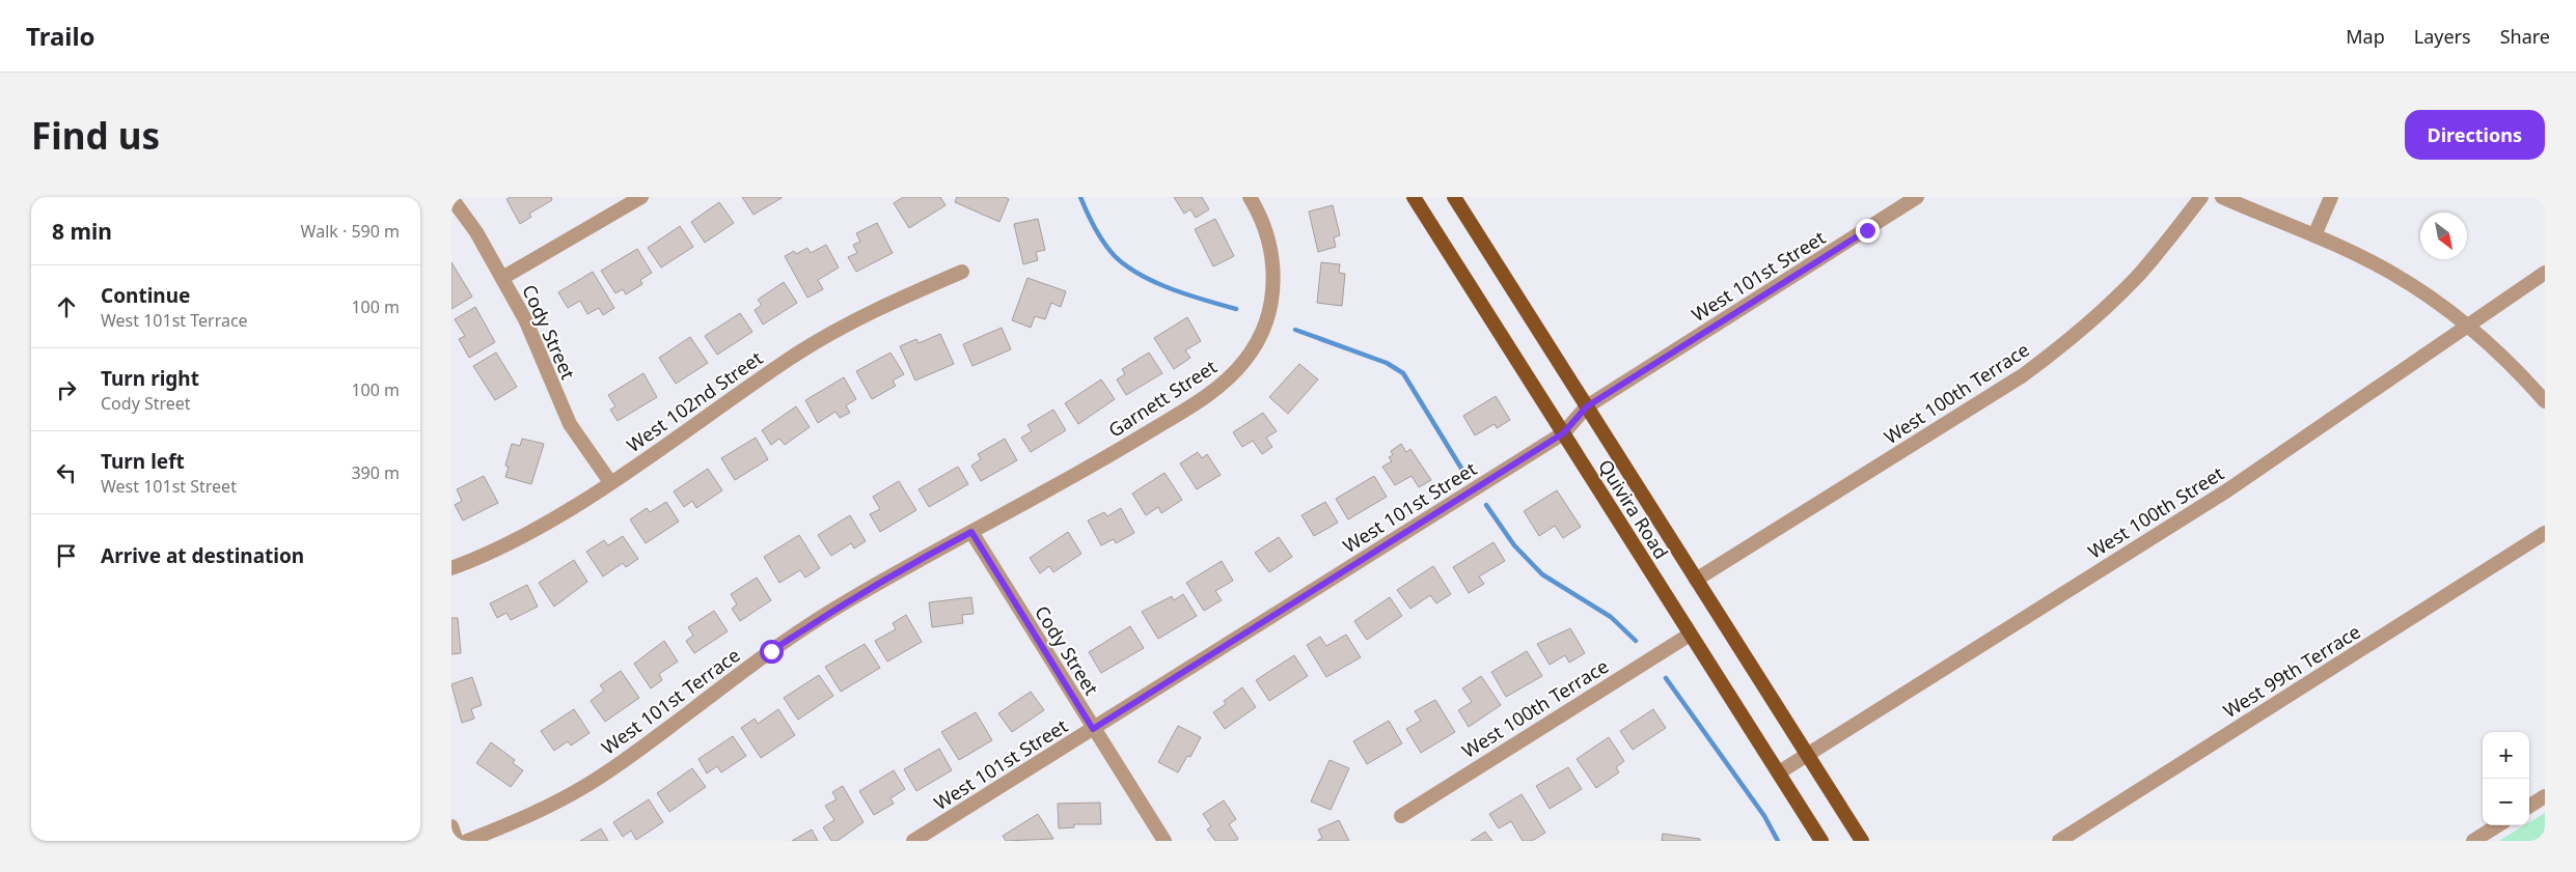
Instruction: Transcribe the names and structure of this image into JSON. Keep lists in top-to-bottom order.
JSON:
{
  "streets": {
    "main road": ["Quivira Road"],
    "street": [
      "West 101st Street",
      "Cody Street",
      "West 100th Terrace",
      "Garnett Street",
      "West 102nd Street",
      "West 100th Street",
      "West 99th Terrace",
      "West 101st Terrace"
    ]
  },
  "crossings": [
    ["West 101st Street", "Cody Street"],
    ["West 101st Street", "Quivira Road"],
    ["Cody Street", "Garnett Street"],
    ["Cody Street", "West 102nd Street"],
    ["Cody Street", "West 101st Terrace"],
    ["West 100th Terrace", "Quivira Road"],
    ["Garnett Street", "West 101st Terrace"],
    ["Quivira Road", "West 100th Street"]
  ],
  "north": "bottom right",
  "page": {
    "header": "Trailo",
    "nav": ["Map", "Layers", "Share"],
    "buttons": "Directions",
    "title": "Find us",
    "heading": ["8 min", "Walk · 590 m"],
    "list": [
      ["Continue", "West 101st Terrace", "100 m"],
      ["Turn right", "Cody Street", "100 m"],
      ["Turn left", "West 101st Street", "390 m"],
      "Arrive at destination"
    ],
    "map_buttons": ["+", "−"]
  }
}
